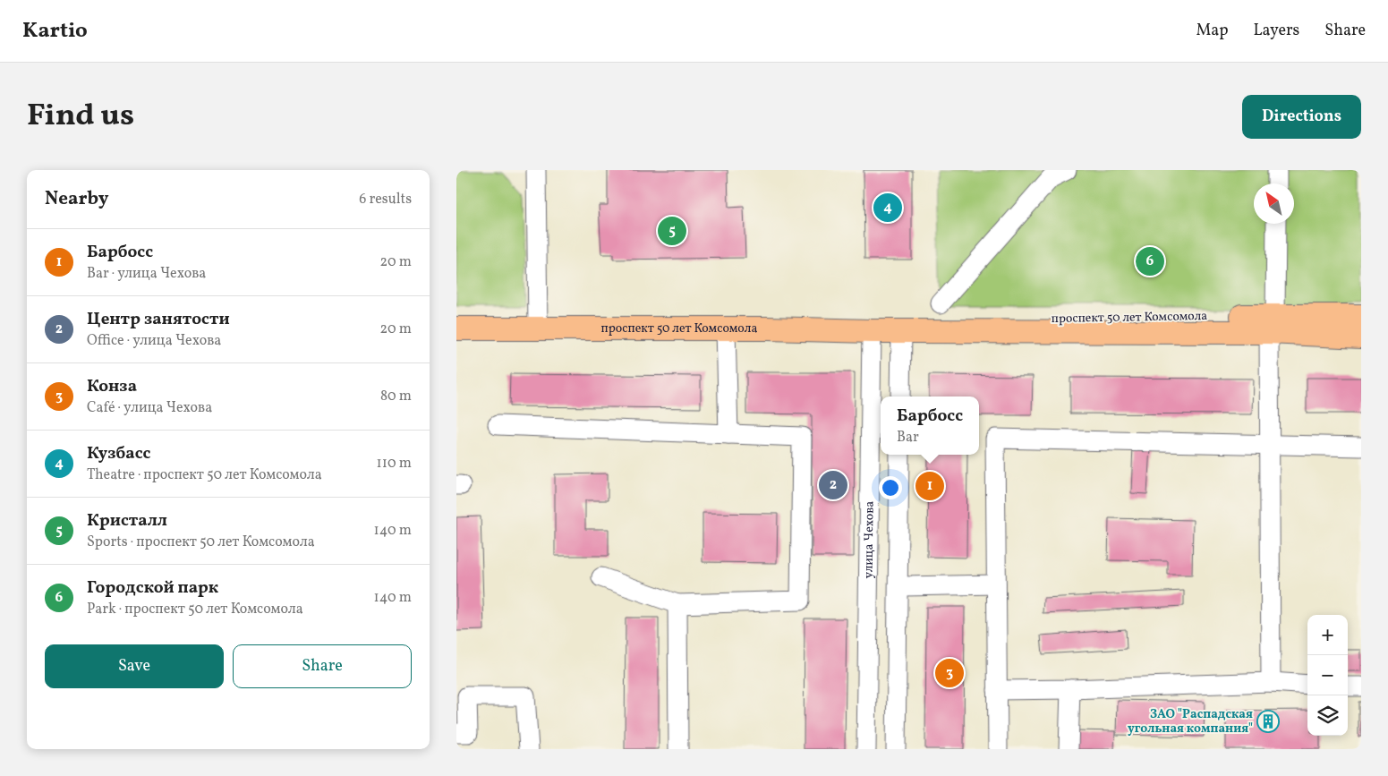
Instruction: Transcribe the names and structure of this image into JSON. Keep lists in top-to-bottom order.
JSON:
{
  "streets": {
    "main road": ["проспект 50 лет Комсомола"],
    "street": ["улица Чехова"]
  },
  "crossings": [
    ["проспект 50 лет Комсомола", "улица Чехова"]
  ],
  "places": {
    "building": ["ЗАО \"Распадская угольная компания\""]
  },
  "north": "top left",
  "page": {
    "header": "Kartio",
    "nav": ["Map", "Layers", "Share"],
    "title": "Find us",
    "buttons": [
      "Directions",
      ["Save", "Share"]
    ],
    "heading": ["Nearby", "6 results"],
    "pins": [
      "4",
      "5",
      "6",
      "2",
      "1",
      "3"
    ],
    "list": [
      {
        "mark": "1",
        "name": "Барбосс",
        "note": "Bar · улица Чехова",
        "value": "20 m"
      },
      {
        "mark": "2",
        "name": "Центр занятости",
        "note": "Office · улица Чехова",
        "value": "20 m"
      },
      {
        "mark": "3",
        "name": "Конза",
        "note": "Café · улица Чехова",
        "value": "80 m"
      },
      {
        "mark": "4",
        "name": "Кузбасс",
        "note": "Theatre · проспект 50 лет Комсомола",
        "value": "110 m"
      },
      {
        "mark": "5",
        "name": "Кристалл",
        "note": "Sports · проспект 50 лет Комсомола",
        "value": "140 m"
      },
      {
        "mark": "6",
        "name": "Городской парк",
        "note": "Park · проспект 50 лет Комсомола",
        "value": "140 m"
      }
    ],
    "popup": ["Барбосс", "Bar"],
    "map_buttons": ["+", "−"]
  }
}
